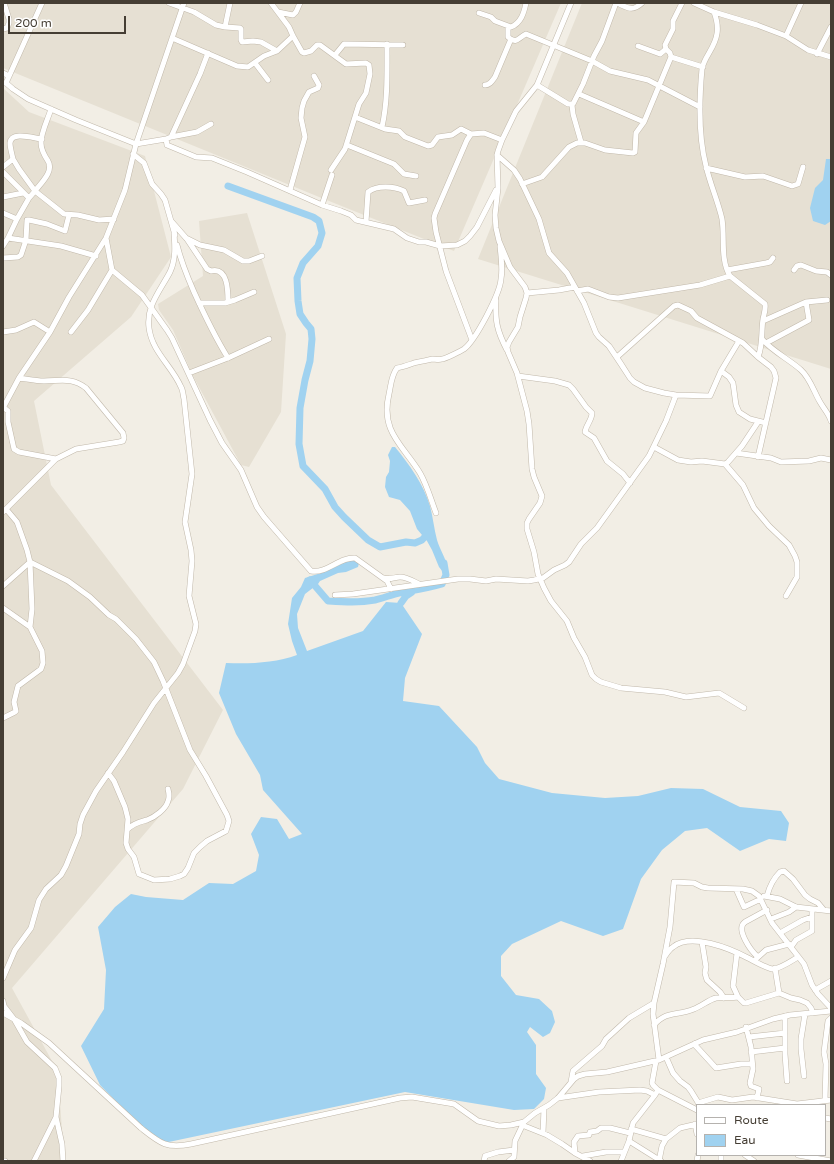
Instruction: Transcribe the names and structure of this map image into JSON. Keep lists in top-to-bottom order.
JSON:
{
  "legend": ["Route", "Eau"],
  "scale_bar": "200 m"
}
